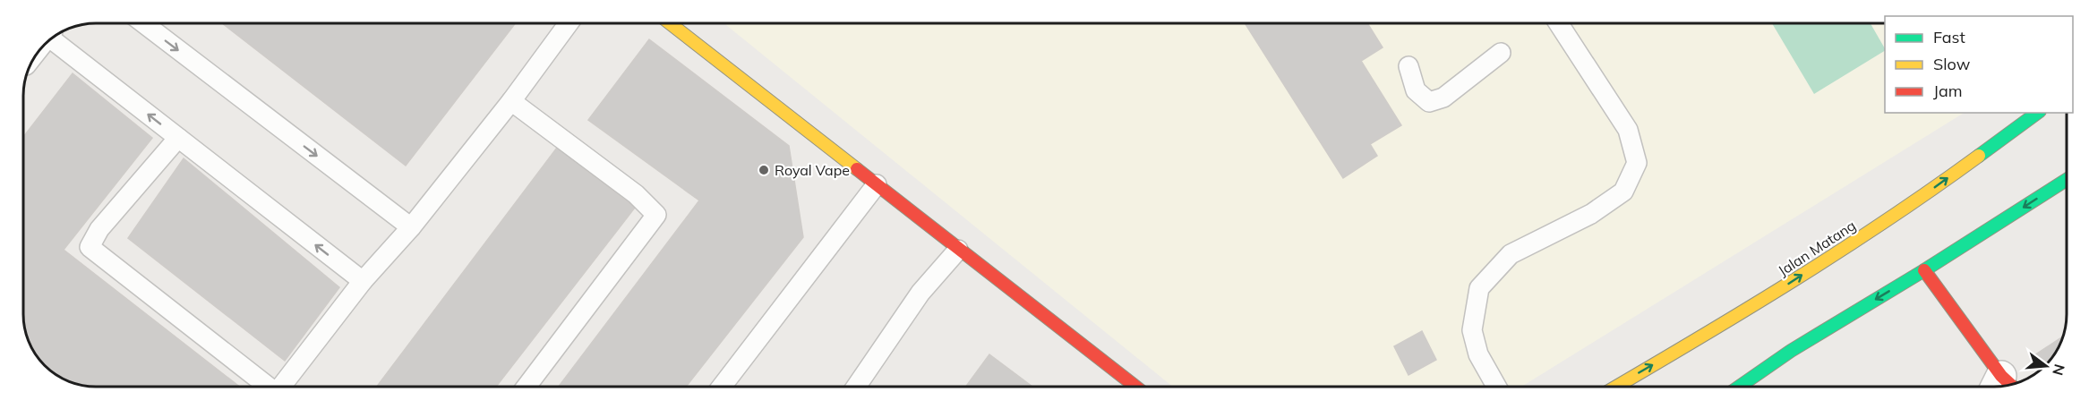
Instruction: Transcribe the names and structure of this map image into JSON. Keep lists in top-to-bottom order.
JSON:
{
  "streets": {
    "main road": ["Jalan Matang"]
  },
  "places": ["Royal Vape"],
  "legend": ["Fast", "Slow", "Jam"],
  "north": "right"
}
